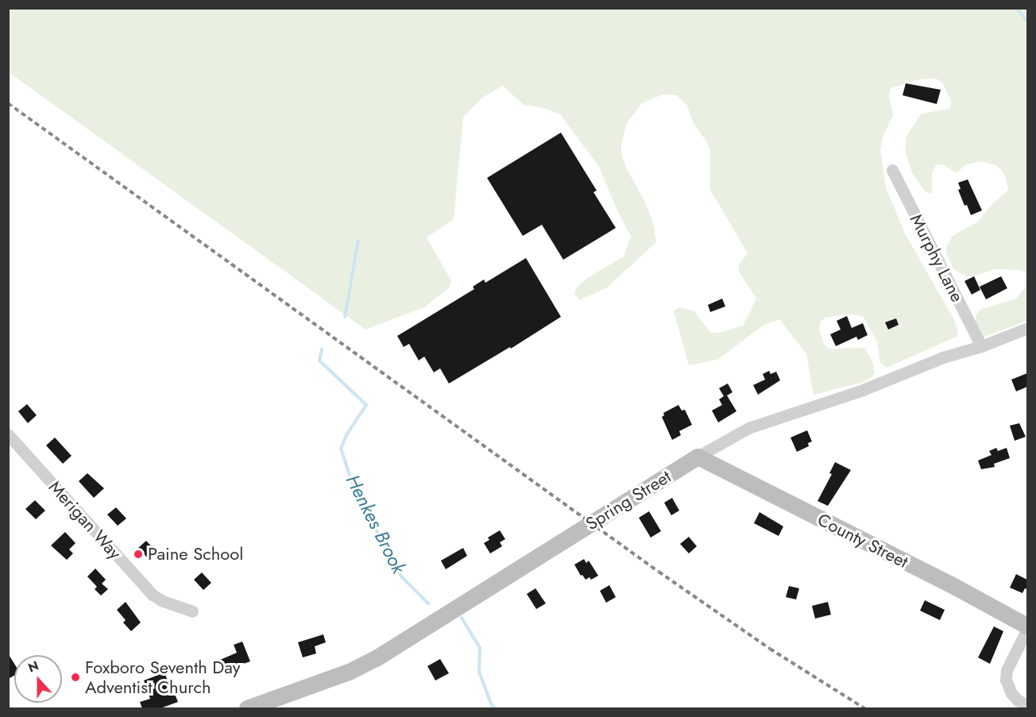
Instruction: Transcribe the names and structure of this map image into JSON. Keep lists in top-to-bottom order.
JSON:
{
  "streets": {
    "street": [
      "Murphy Lane",
      "Spring Street",
      "Merigan Way",
      "County Street"
    ]
  },
  "crossings": [
    ["Murphy Lane", "Spring Street"],
    ["Spring Street", "County Street"]
  ],
  "water": ["Henkes Brook"],
  "places": ["Paine School", "Foxboro Seventh Day Adventist Church"],
  "north": "top"
}
